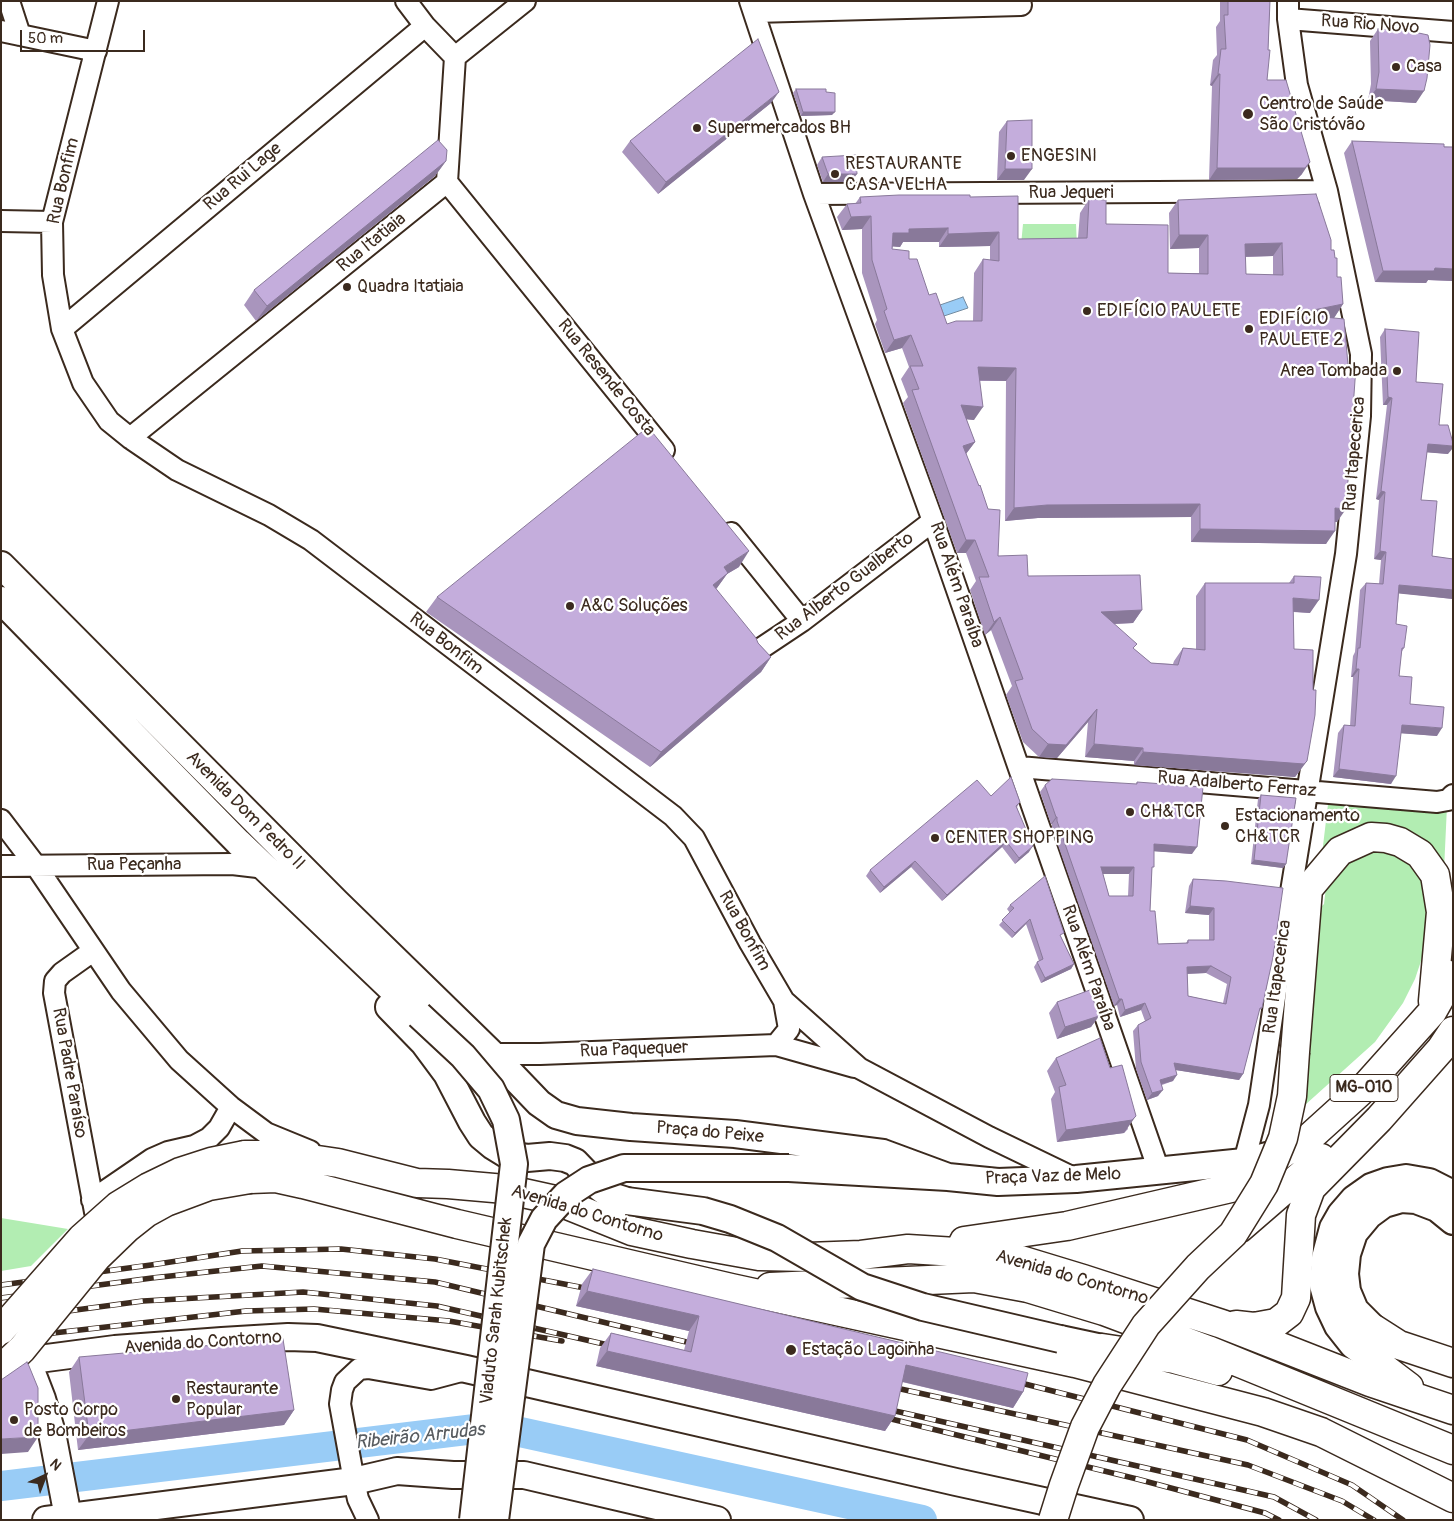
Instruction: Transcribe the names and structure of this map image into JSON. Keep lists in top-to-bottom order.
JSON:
{
  "streets": {
    "highway": ["MG-010", "Avenida do Contorno"],
    "main road": [
      "Avenida Dom Pedro II",
      "Praça do Peixe",
      "Praça Vaz de Melo",
      "Viaduto Sarah Kubitschek"
    ],
    "street": [
      "Rua Rio Novo",
      "Rua Rui Lage",
      "Rua Bonfim",
      "Rua Jequeri",
      "Rua Itatiaia",
      "Rua Resende Costa",
      "Rua Itapecerica",
      "Rua Além Paraíba",
      "Rua Alberto Gualberto",
      "Rua Adalberto Ferraz",
      "Rua Peçanha",
      "Rua Paquequer",
      "Rua Padre Paraíso"
    ]
  },
  "crossings": [
    ["Rua Rio Novo", "Rua Itapecerica"],
    ["Rua Rui Lage", "Rua Bonfim"],
    ["Rua Bonfim", "Rua Itatiaia"],
    ["Rua Bonfim", "Rua Paquequer"],
    ["Rua Bonfim", "Praça Vaz de Melo"],
    ["Rua Jequeri", "Rua Itapecerica"],
    ["Rua Jequeri", "Rua Além Paraíba"],
    ["Rua Itatiaia", "Rua Resende Costa"],
    ["Rua Itapecerica", "Rua Adalberto Ferraz"],
    ["Rua Itapecerica", "Praça Vaz de Melo"],
    ["Rua Além Paraíba", "Rua Alberto Gualberto"],
    ["Rua Além Paraíba", "Rua Adalberto Ferraz"],
    ["Rua Além Paraíba", "Praça Vaz de Melo"],
    ["Avenida Dom Pedro II", "Rua Peçanha"],
    ["Avenida Dom Pedro II", "Rua Paquequer"],
    ["Avenida Dom Pedro II", "Praça do Peixe"],
    ["Avenida Dom Pedro II", "Viaduto Sarah Kubitschek"],
    ["Rua Paquequer", "Praça do Peixe"],
    ["MG-010", "Praça Vaz de Melo"],
    ["Praça do Peixe", "Praça Vaz de Melo"],
    ["Praça Vaz de Melo", "Viaduto Sarah Kubitschek"]
  ],
  "water": ["Ribeirão Arrudas"],
  "places": [
    "Casa",
    "Centro de Saúde São Cristóvão",
    "Supermercados BH",
    "ENGESINI",
    "RESTAURANTE CASA VELHA",
    "Quadra Itatiaia",
    "EDIFÍCIO PAULETE",
    "EDIFÍCIO PAULETE 2",
    "Area Tombada",
    "A&C Soluções",
    "CH&TCR",
    "Estacionamento CH&TCR",
    "CENTER SHOPPING",
    "Estação Lagoinha",
    "Restaurante Popular",
    "Posto Corpo de Bombeiros"
  ],
  "scale_bar": "50 m",
  "north": "top right"
}
